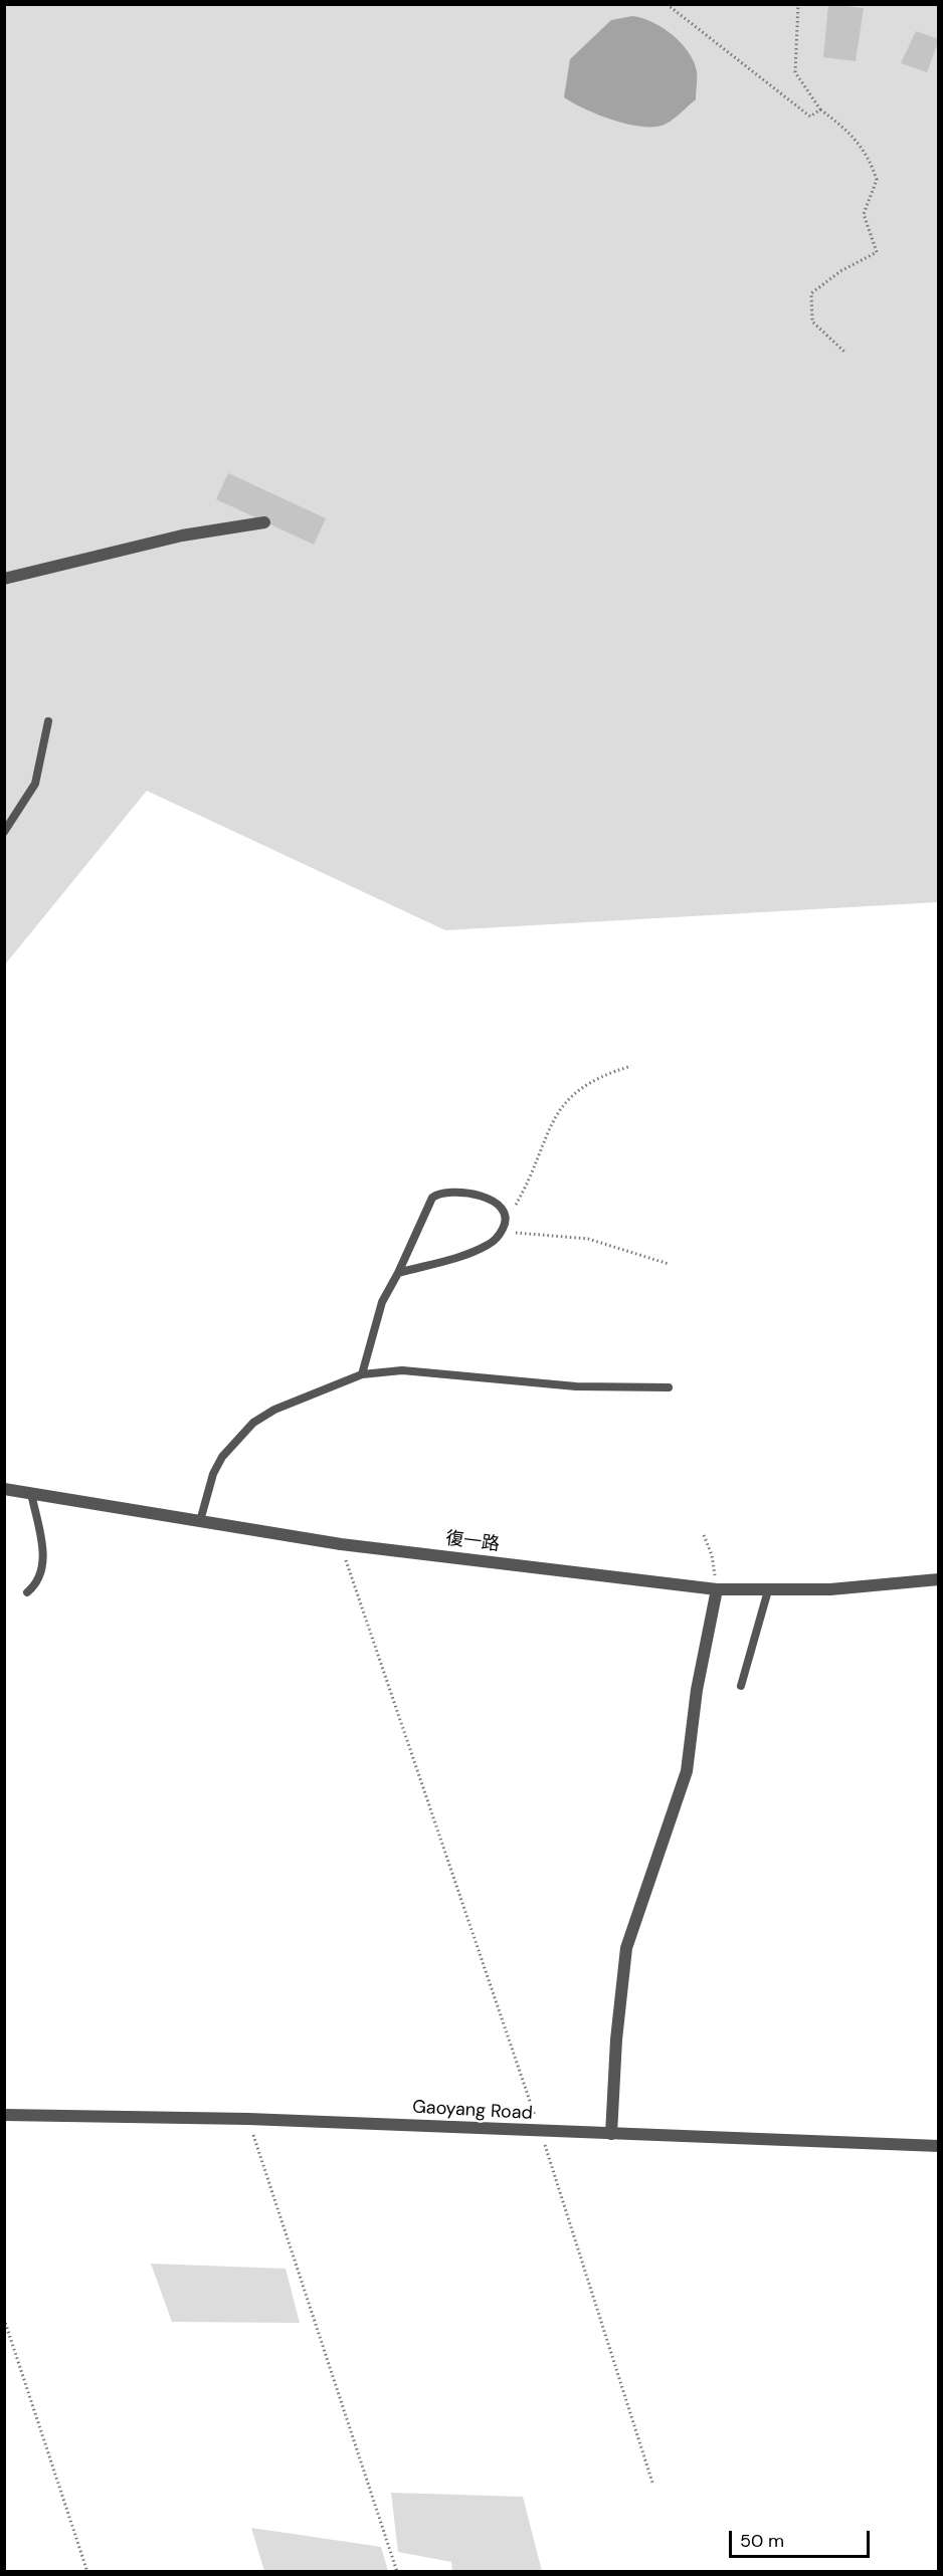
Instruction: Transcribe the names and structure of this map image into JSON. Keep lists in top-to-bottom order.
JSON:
{
  "streets": {
    "street": ["復一路", "Gaoyang Road"]
  },
  "scale_bar": "50 m"
}
